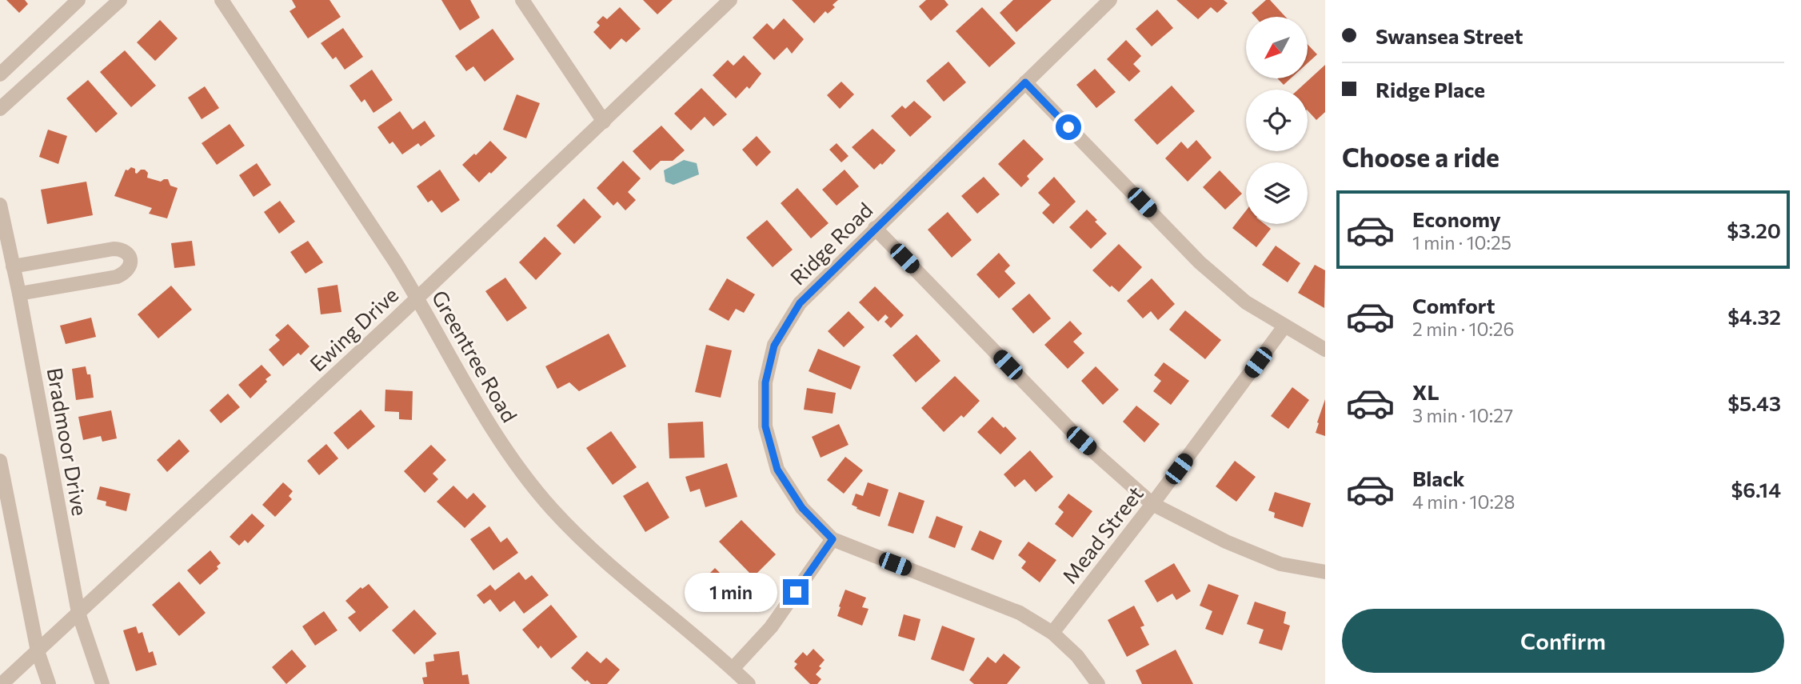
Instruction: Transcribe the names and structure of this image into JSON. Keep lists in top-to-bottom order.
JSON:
{
  "streets": {
    "street": [
      "Ridge Road",
      "Ewing Drive",
      "Greentree Road",
      "Bradmoor Drive",
      "Mead Street"
    ]
  },
  "crossings": [
    ["Ridge Road", "Mead Street"],
    ["Ewing Drive", "Greentree Road"],
    ["Ewing Drive", "Bradmoor Drive"]
  ],
  "north": "bottom left",
  "page": {
    "banner": ["Swansea Street", "Ridge Place"],
    "heading": "Choose a ride",
    "list": [
      {
        "name": "Economy",
        "note": "1 min · 10:25",
        "value": "$3.20"
      },
      {
        "name": "Comfort",
        "note": "2 min · 10:26",
        "value": "$4.32"
      },
      {
        "name": "XL",
        "note": "3 min · 10:27",
        "value": "$5.43"
      },
      {
        "name": "Black",
        "note": "4 min · 10:28",
        "value": "$6.14"
      }
    ],
    "bubble": "1 min",
    "buttons": "Confirm"
  }
}
